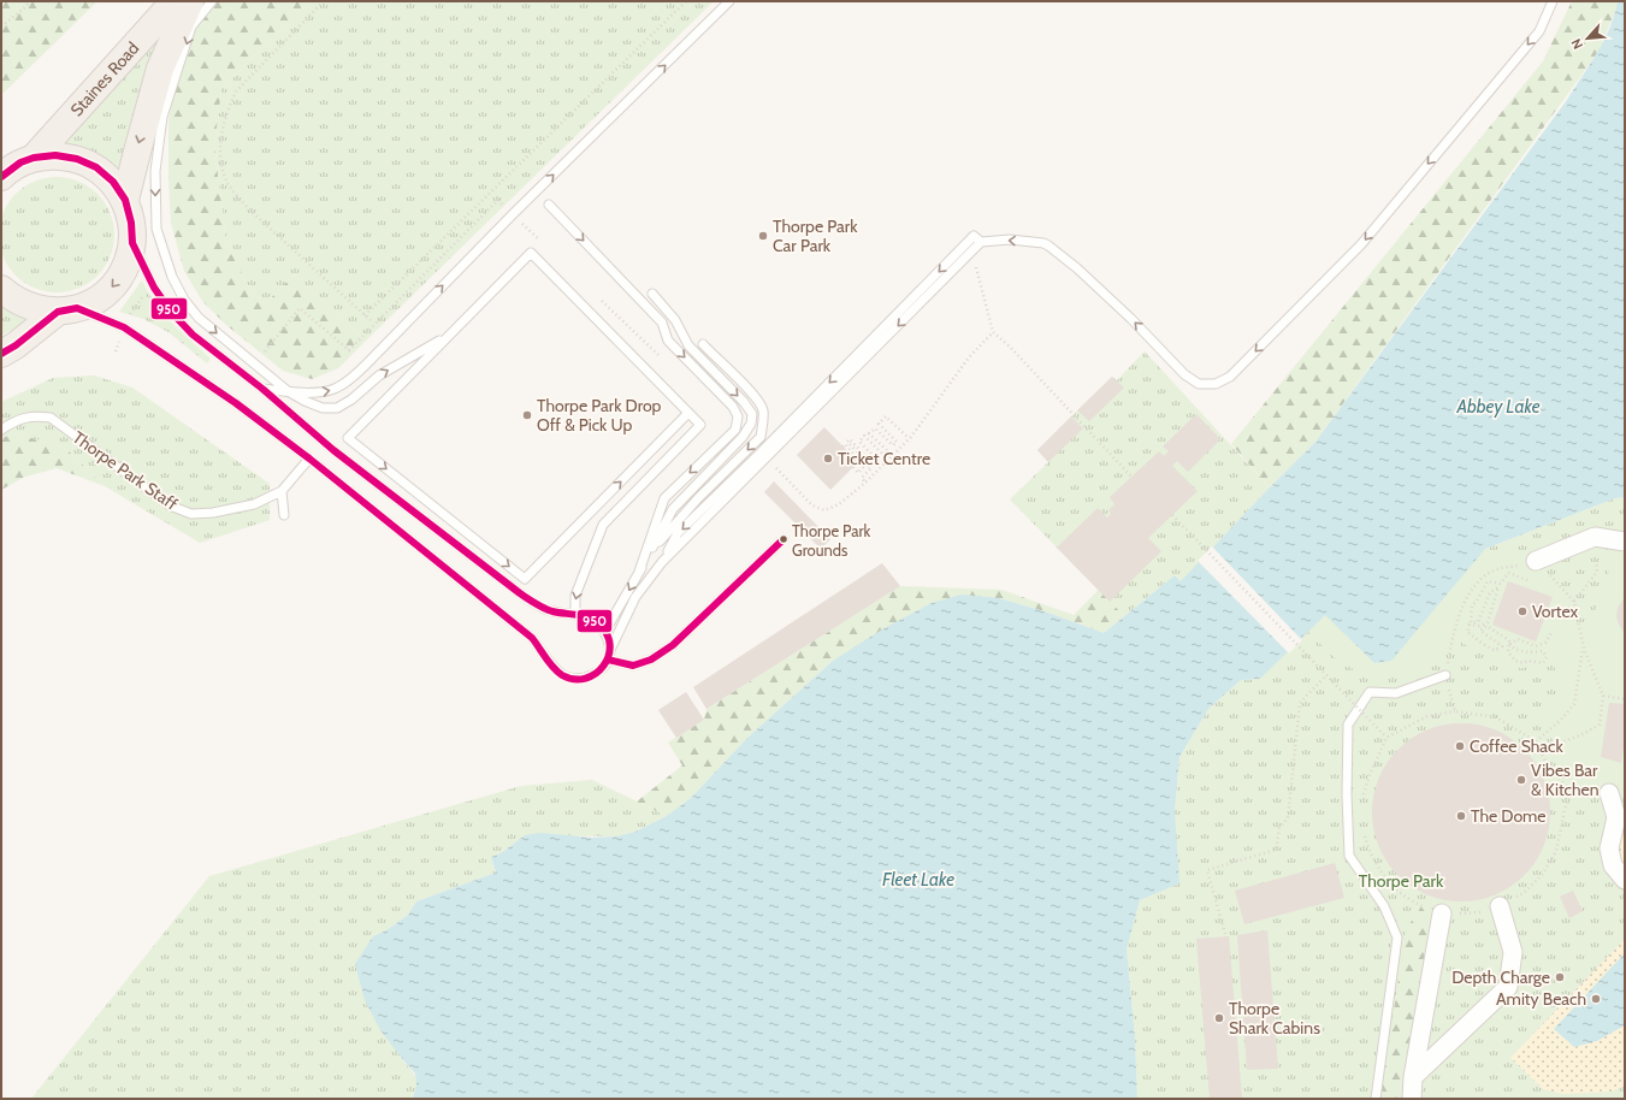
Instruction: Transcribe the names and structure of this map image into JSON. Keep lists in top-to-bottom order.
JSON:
{
  "streets": {
    "main road": ["Staines Road"],
    "lane": ["Thorpe Park Staff"]
  },
  "one_way": ["Staines Road"],
  "water": ["Abbey Lake", "Fleet Lake"],
  "parks": ["Thorpe Park"],
  "places": [
    "Thorpe Park Car Park",
    "Thorpe Park Drop Off & Pick Up",
    "Ticket Centre",
    "Thorpe Park Grounds",
    "Vortex",
    "Coffee Shack",
    "Vibes Bar & Kitchen",
    "The Dome",
    "Depth Charge",
    "Amity Beach",
    "Thorpe Shark Cabins"
  ],
  "lines": ["transit line 950"],
  "north": "bottom left"
}
